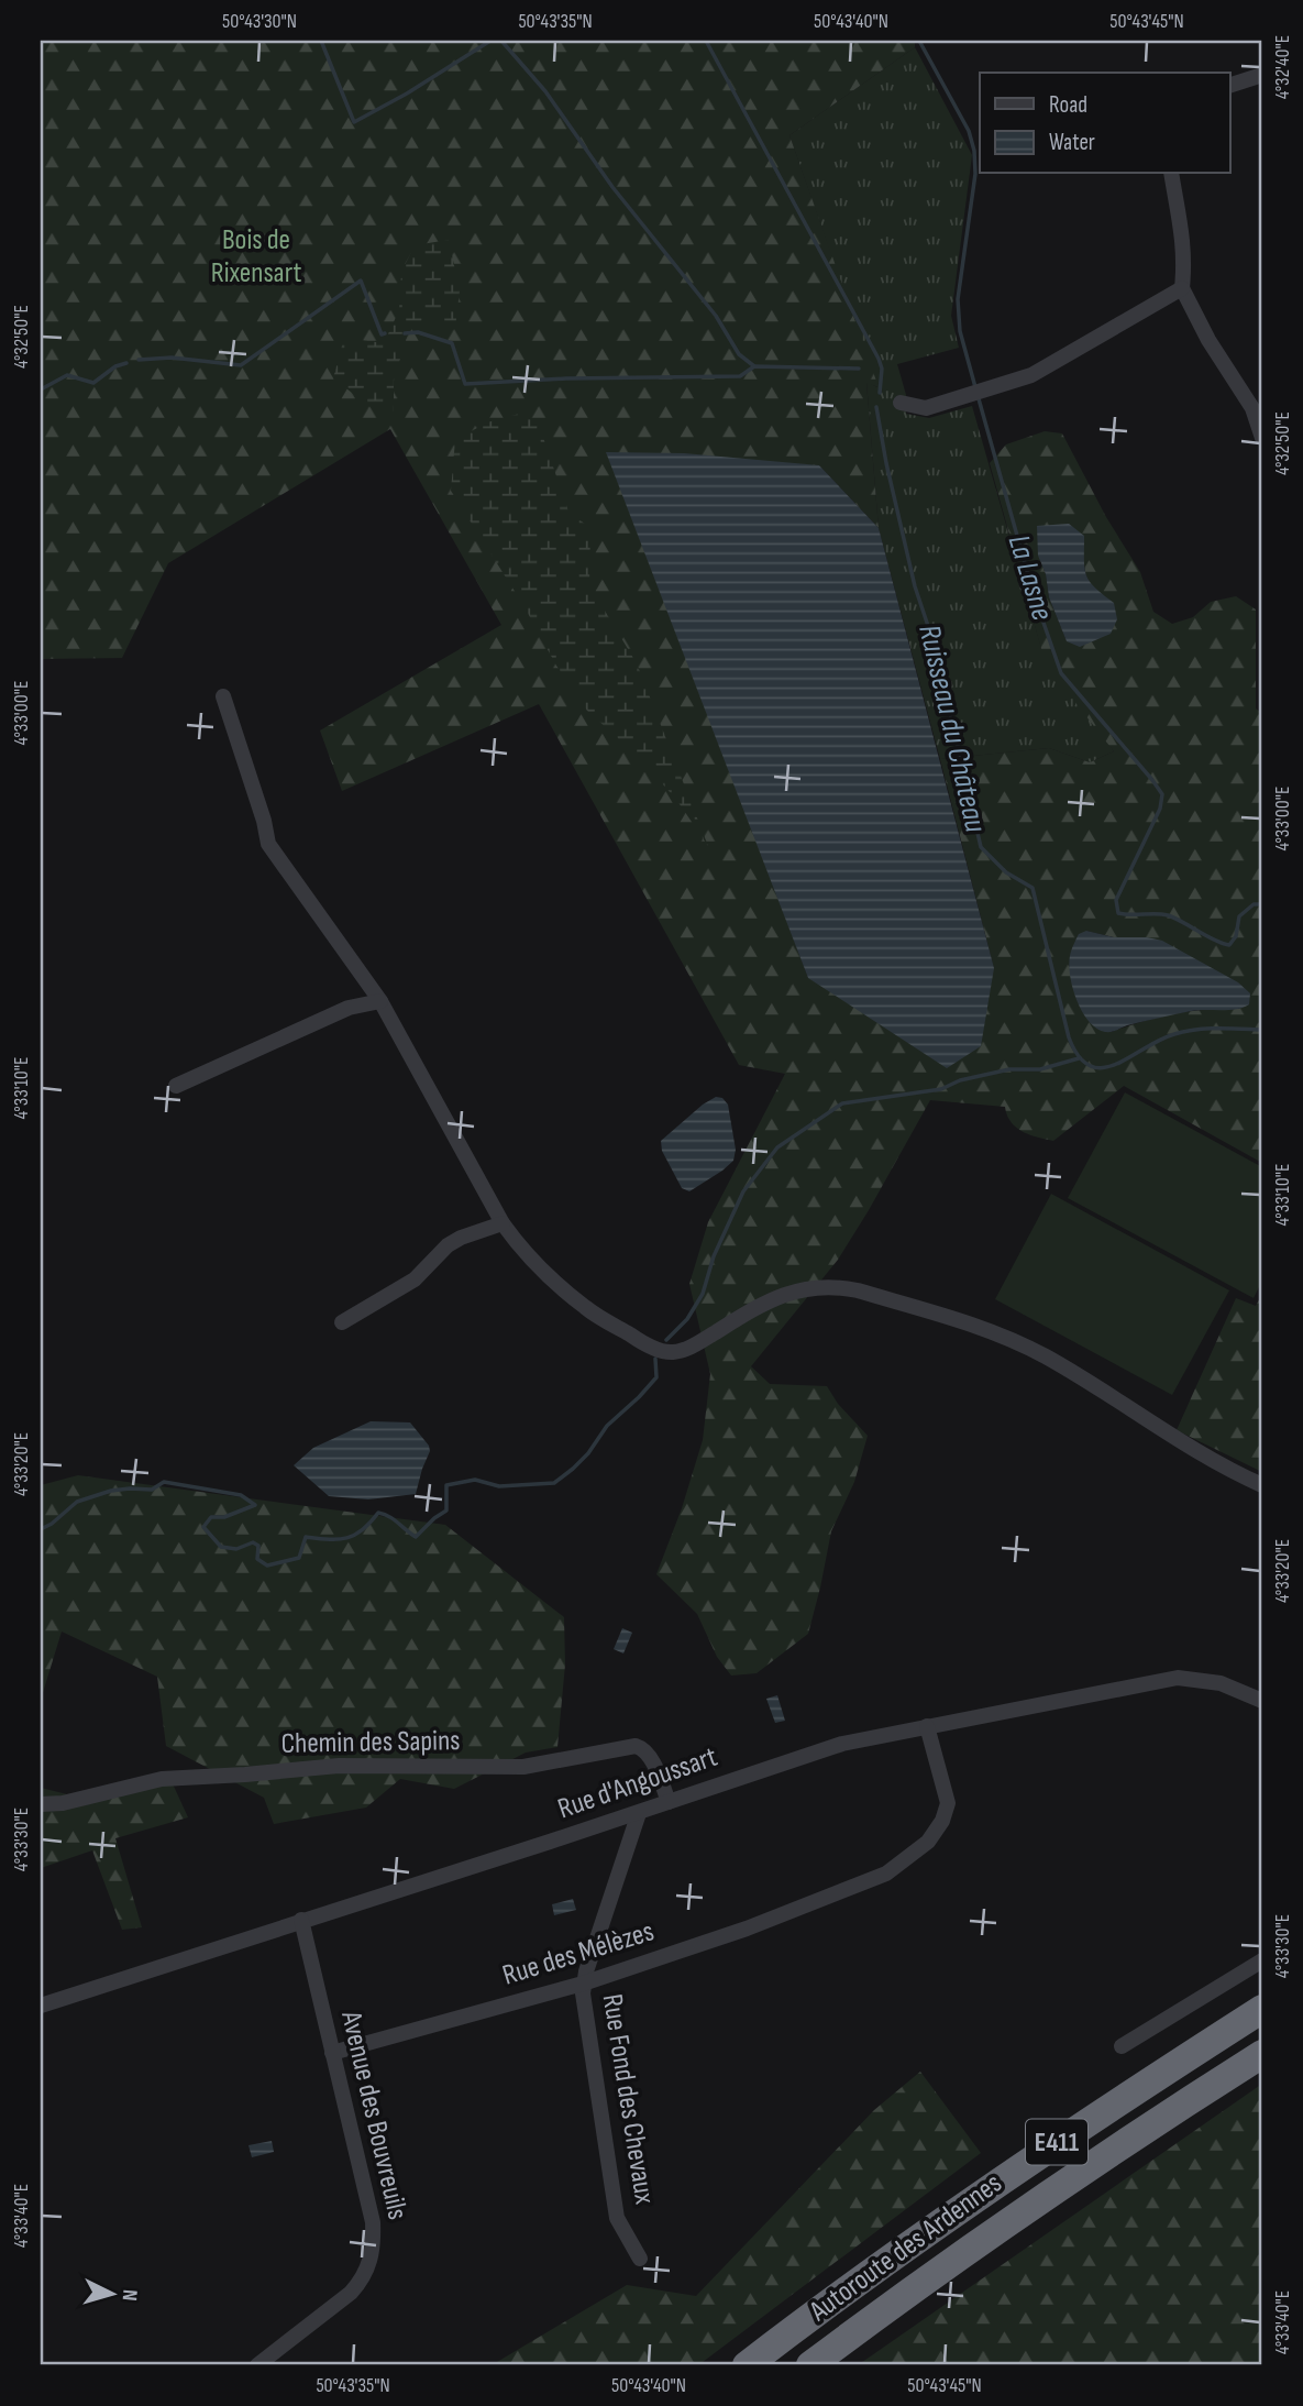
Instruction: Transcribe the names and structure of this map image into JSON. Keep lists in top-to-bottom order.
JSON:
{
  "streets": {
    "highway": ["E411", "Autoroute des Ardennes"],
    "street": [
      "Chemin des Sapins",
      "Rue d'Angoussart",
      "Rue des Mélèzes",
      "Rue Fond des Chevaux",
      "Avenue des Bouvreuils"
    ]
  },
  "crossings": [
    ["Chemin des Sapins", "Rue d'Angoussart"],
    ["Rue d'Angoussart", "Rue des Mélèzes"],
    ["Rue d'Angoussart", "Rue Fond des Chevaux"],
    ["Rue d'Angoussart", "Avenue des Bouvreuils"],
    ["Rue des Mélèzes", "Rue Fond des Chevaux"],
    ["Rue des Mélèzes", "Avenue des Bouvreuils"]
  ],
  "water": ["La Lasne", "Ruisseau du Château"],
  "parks": ["Bois de Rixensart"],
  "legend": ["Road", "Water"],
  "north": "right",
  "coordinates": [
    "50°43'30\"N",
    "50°43'35\"N",
    "50°43'40\"N",
    "50°43'45\"N",
    "4°32'40\"E",
    "4°32'50\"E",
    "4°33'00\"E",
    "4°33'10\"E",
    "4°33'20\"E",
    "4°33'30\"E",
    "4°33'40\"E"
  ]
}
